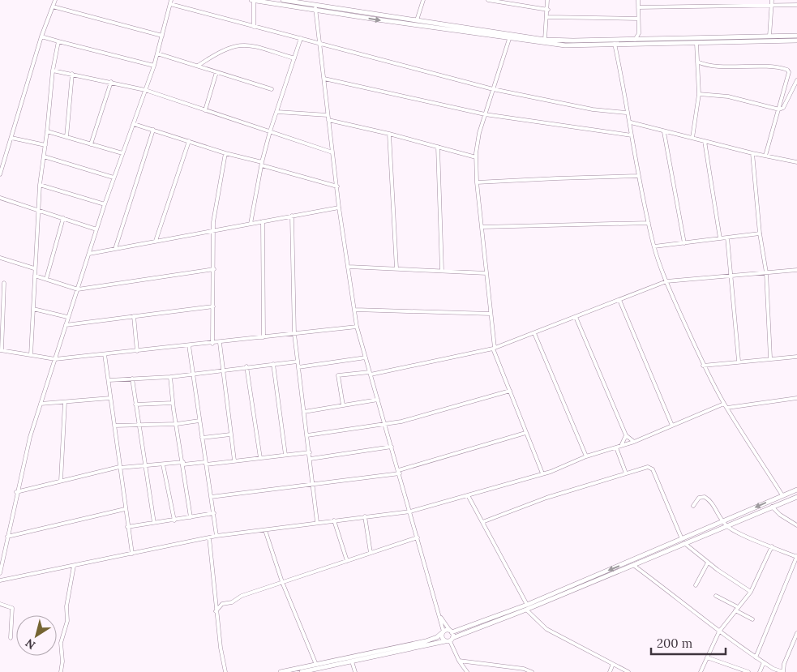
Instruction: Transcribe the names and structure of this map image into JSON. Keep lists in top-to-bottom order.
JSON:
{
  "scale_bar": "200 m",
  "north": "bottom left"
}
